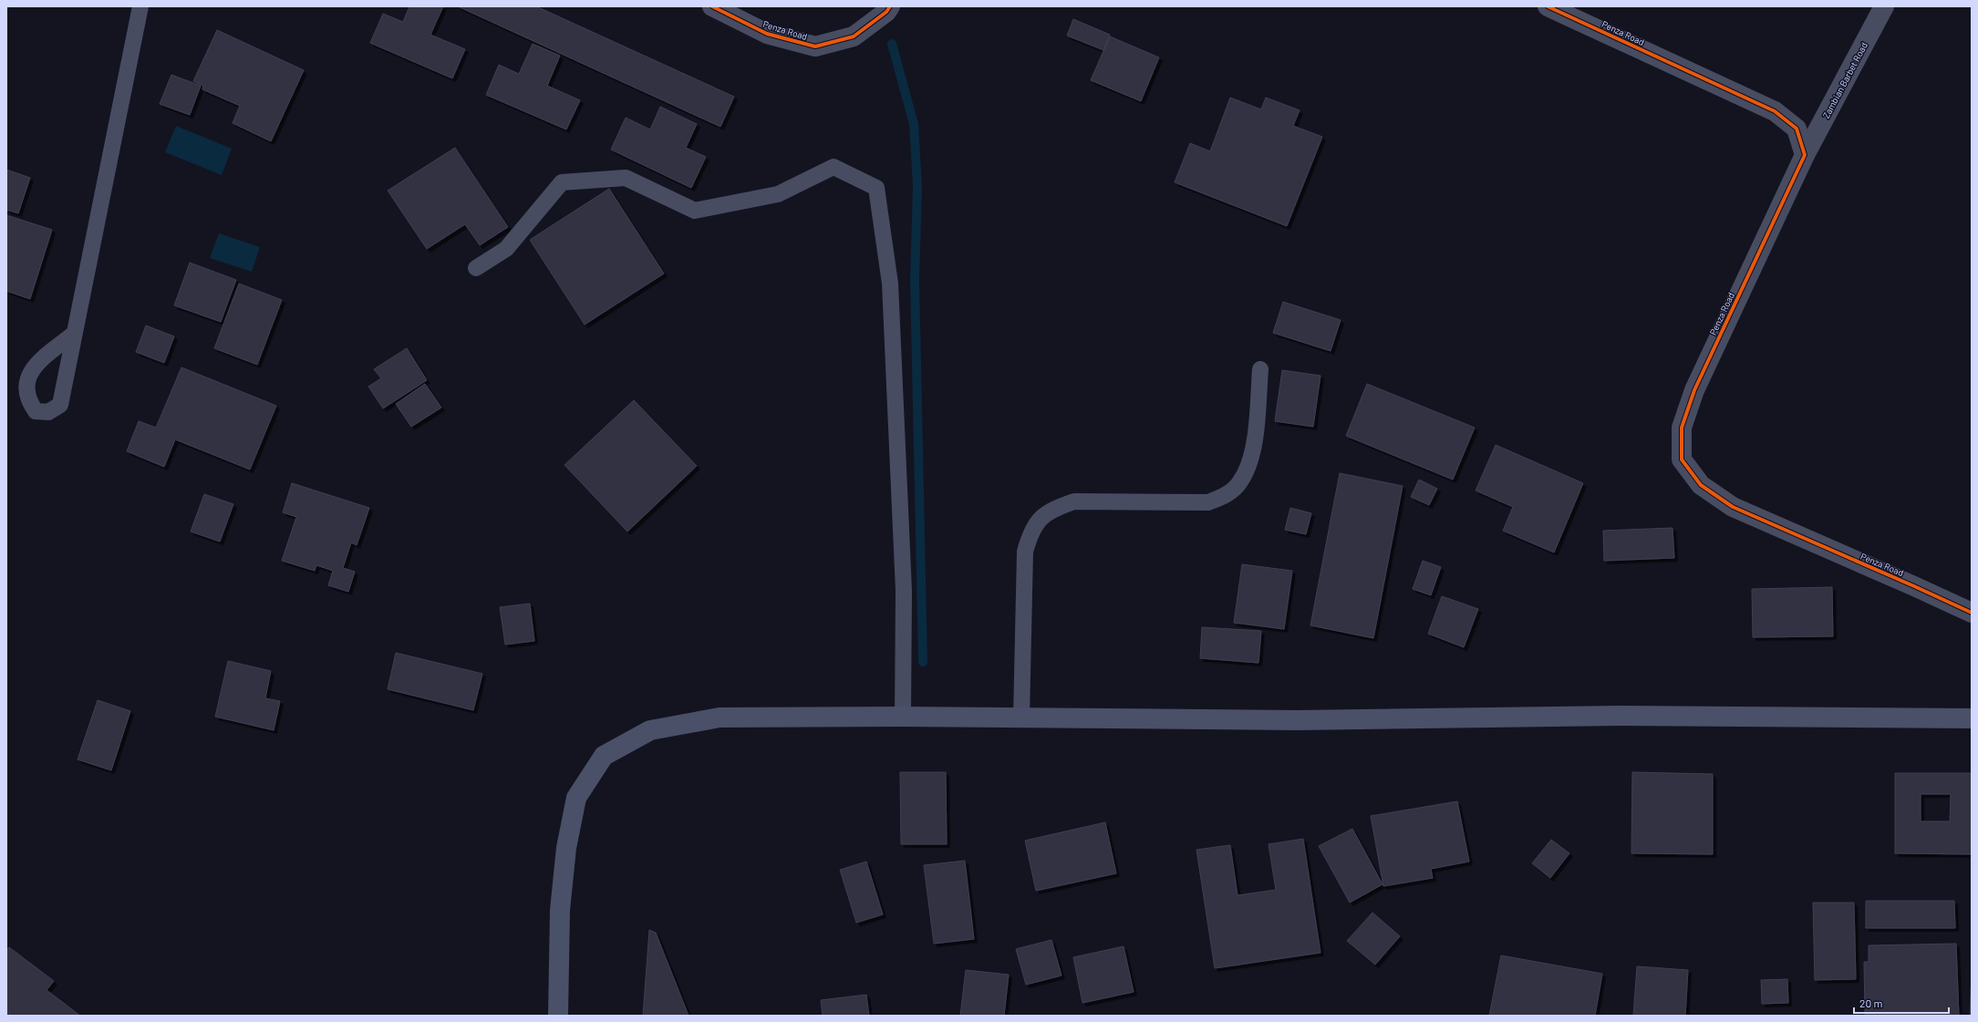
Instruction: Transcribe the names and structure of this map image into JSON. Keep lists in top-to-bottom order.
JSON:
{
  "streets": {
    "street": ["Penza Road", "Zambian Barbet Road"]
  },
  "crossings": [
    ["Penza Road", "Zambian Barbet Road"]
  ],
  "scale_bar": "20 m"
}
